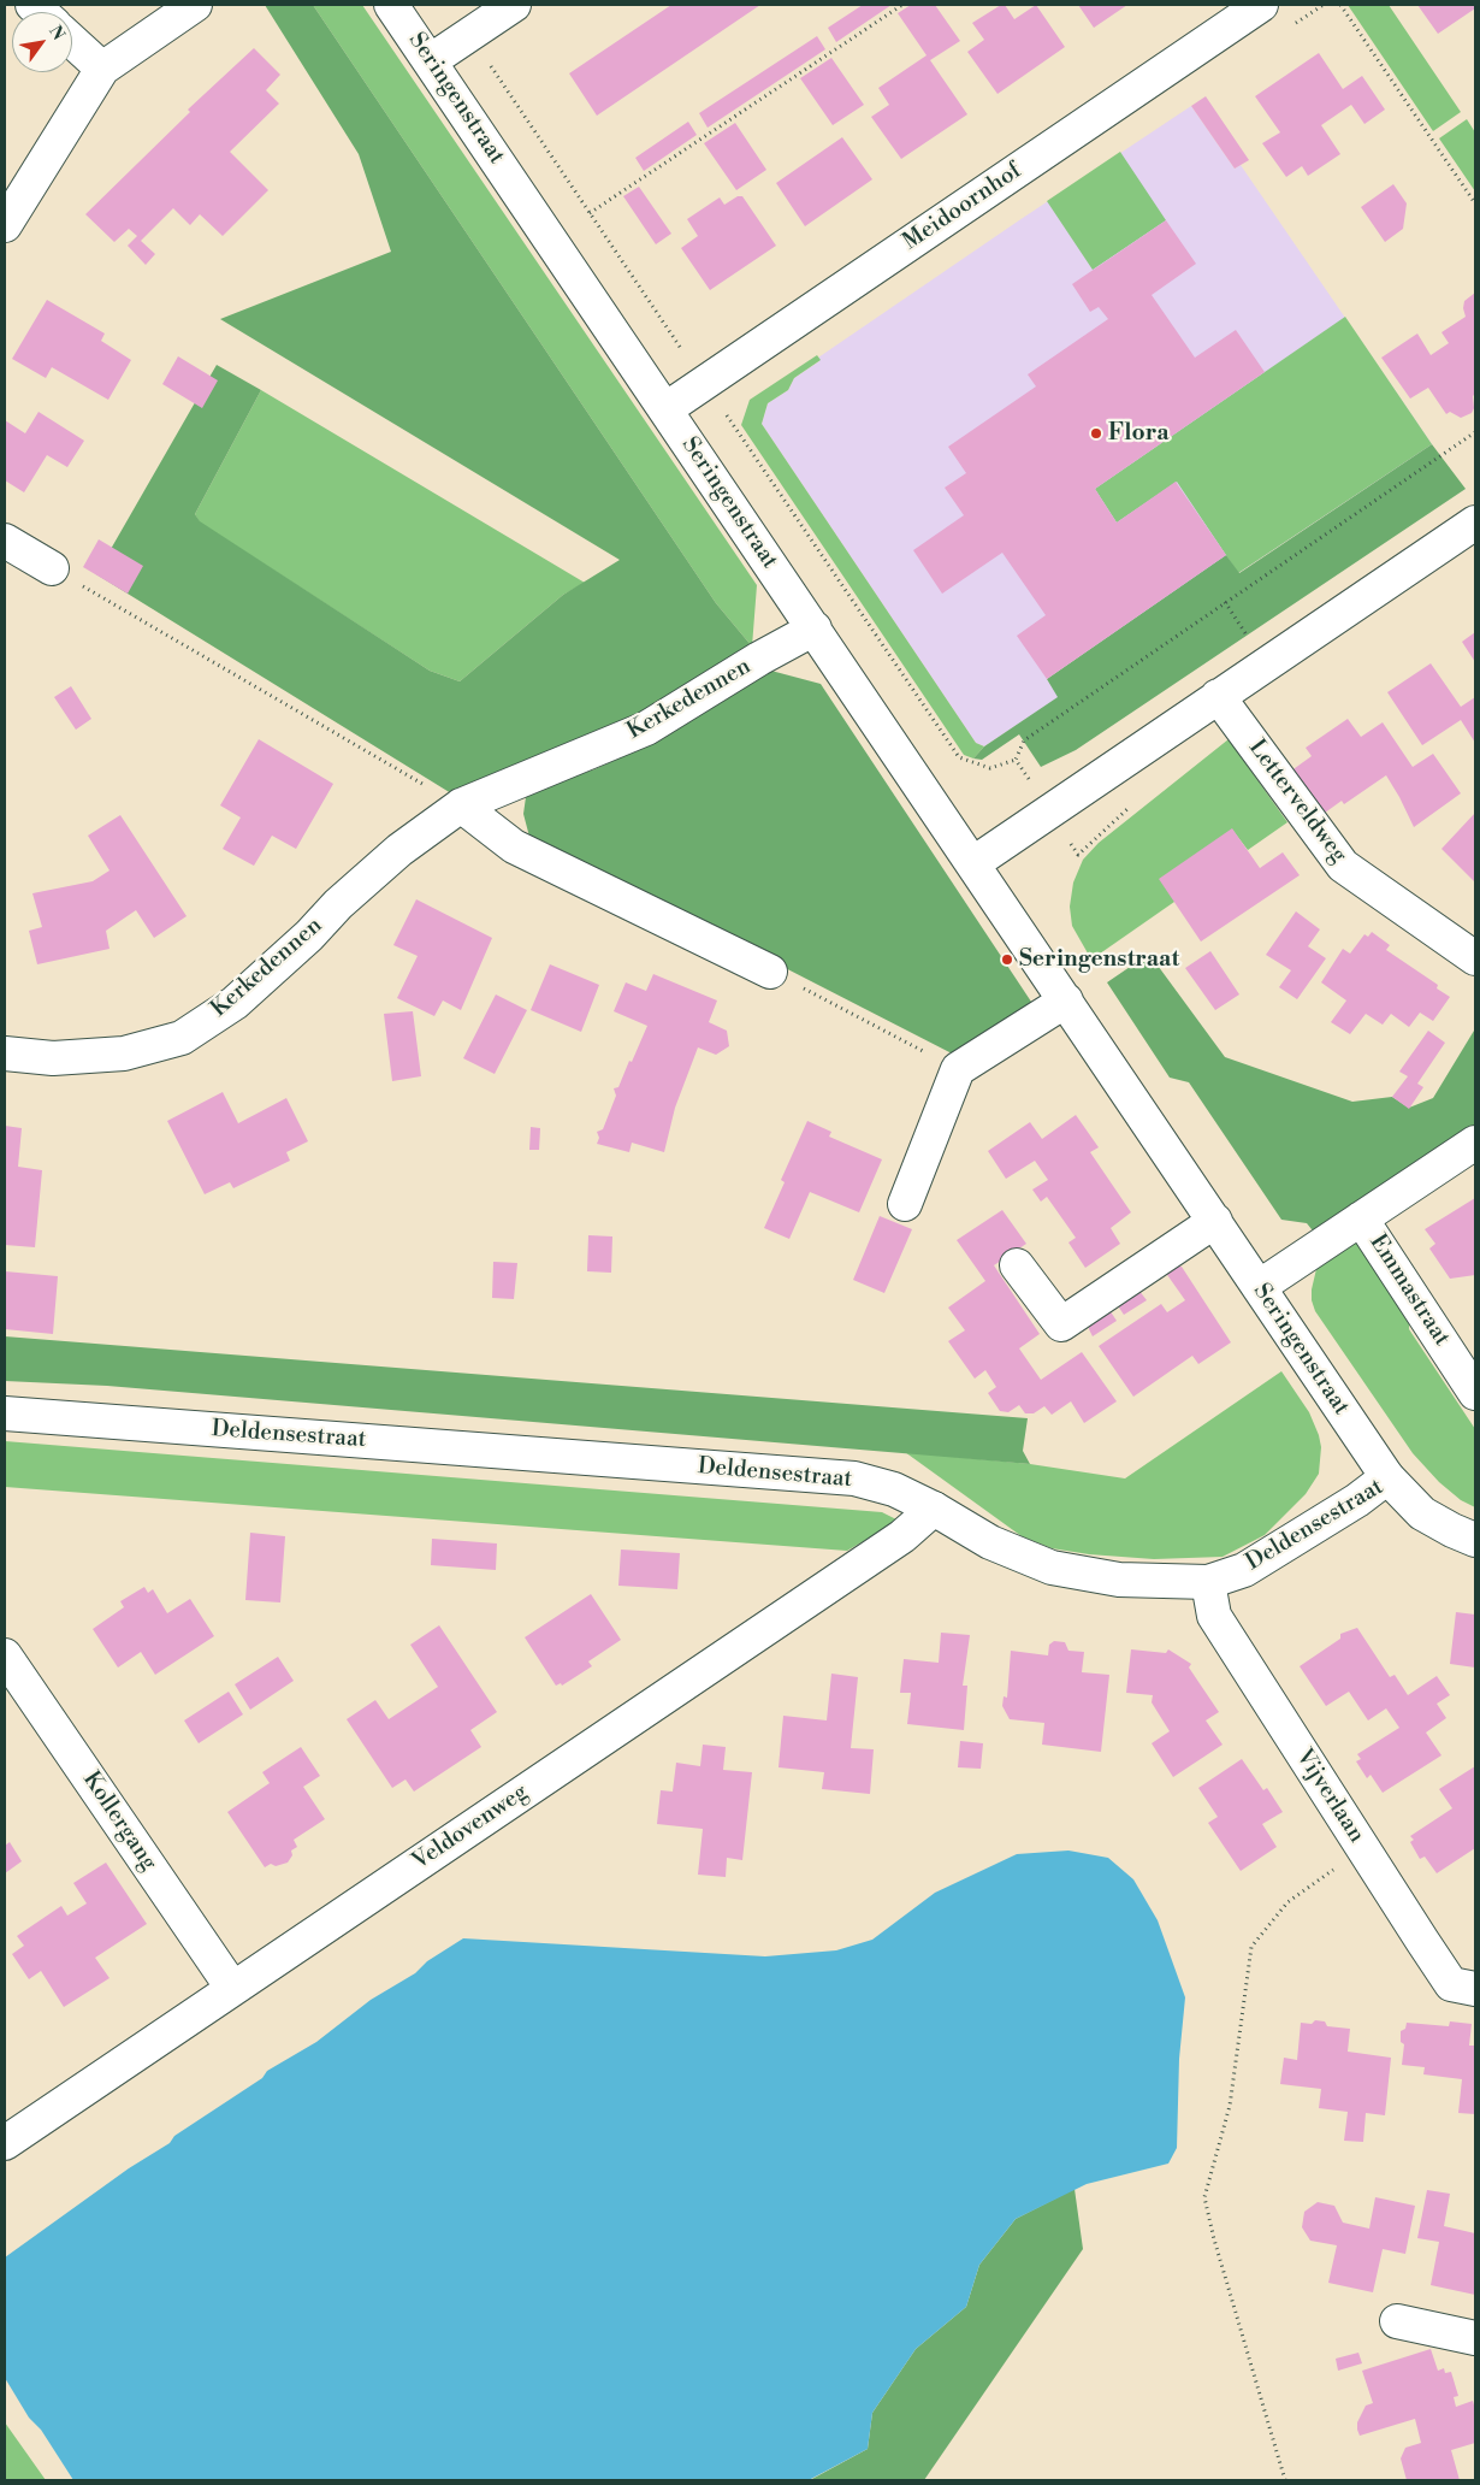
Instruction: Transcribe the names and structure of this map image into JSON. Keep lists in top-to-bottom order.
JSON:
{
  "streets": {
    "street": [
      "Seringenstraat",
      "Meidoornhof",
      "Kerkedennen",
      "Letterveldweg",
      "Emmastraat",
      "Deldensestraat",
      "Vijverlaan",
      "Kollergang",
      "Veldovenweg"
    ]
  },
  "crossings": [
    ["Seringenstraat", "Meidoornhof"],
    ["Seringenstraat", "Kerkedennen"],
    ["Seringenstraat", "Emmastraat"],
    ["Seringenstraat", "Deldensestraat"],
    ["Deldensestraat", "Vijverlaan"],
    ["Deldensestraat", "Veldovenweg"],
    ["Kollergang", "Veldovenweg"]
  ],
  "places": ["Flora", "Seringenstraat"],
  "north": "top right"
}
